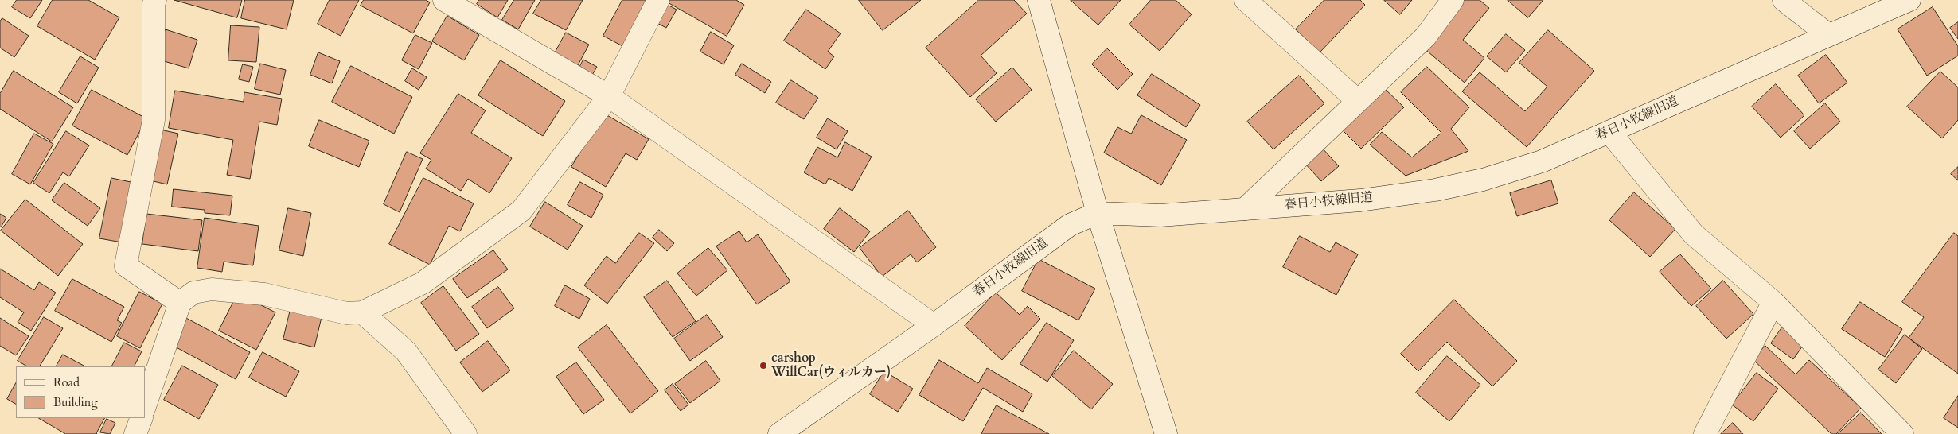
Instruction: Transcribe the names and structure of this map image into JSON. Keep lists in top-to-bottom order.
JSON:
{
  "streets": {
    "street": ["春日小牧線旧道"]
  },
  "places": ["carshop WillCar(ウィルカー)"],
  "legend": ["Road", "Building"]
}
